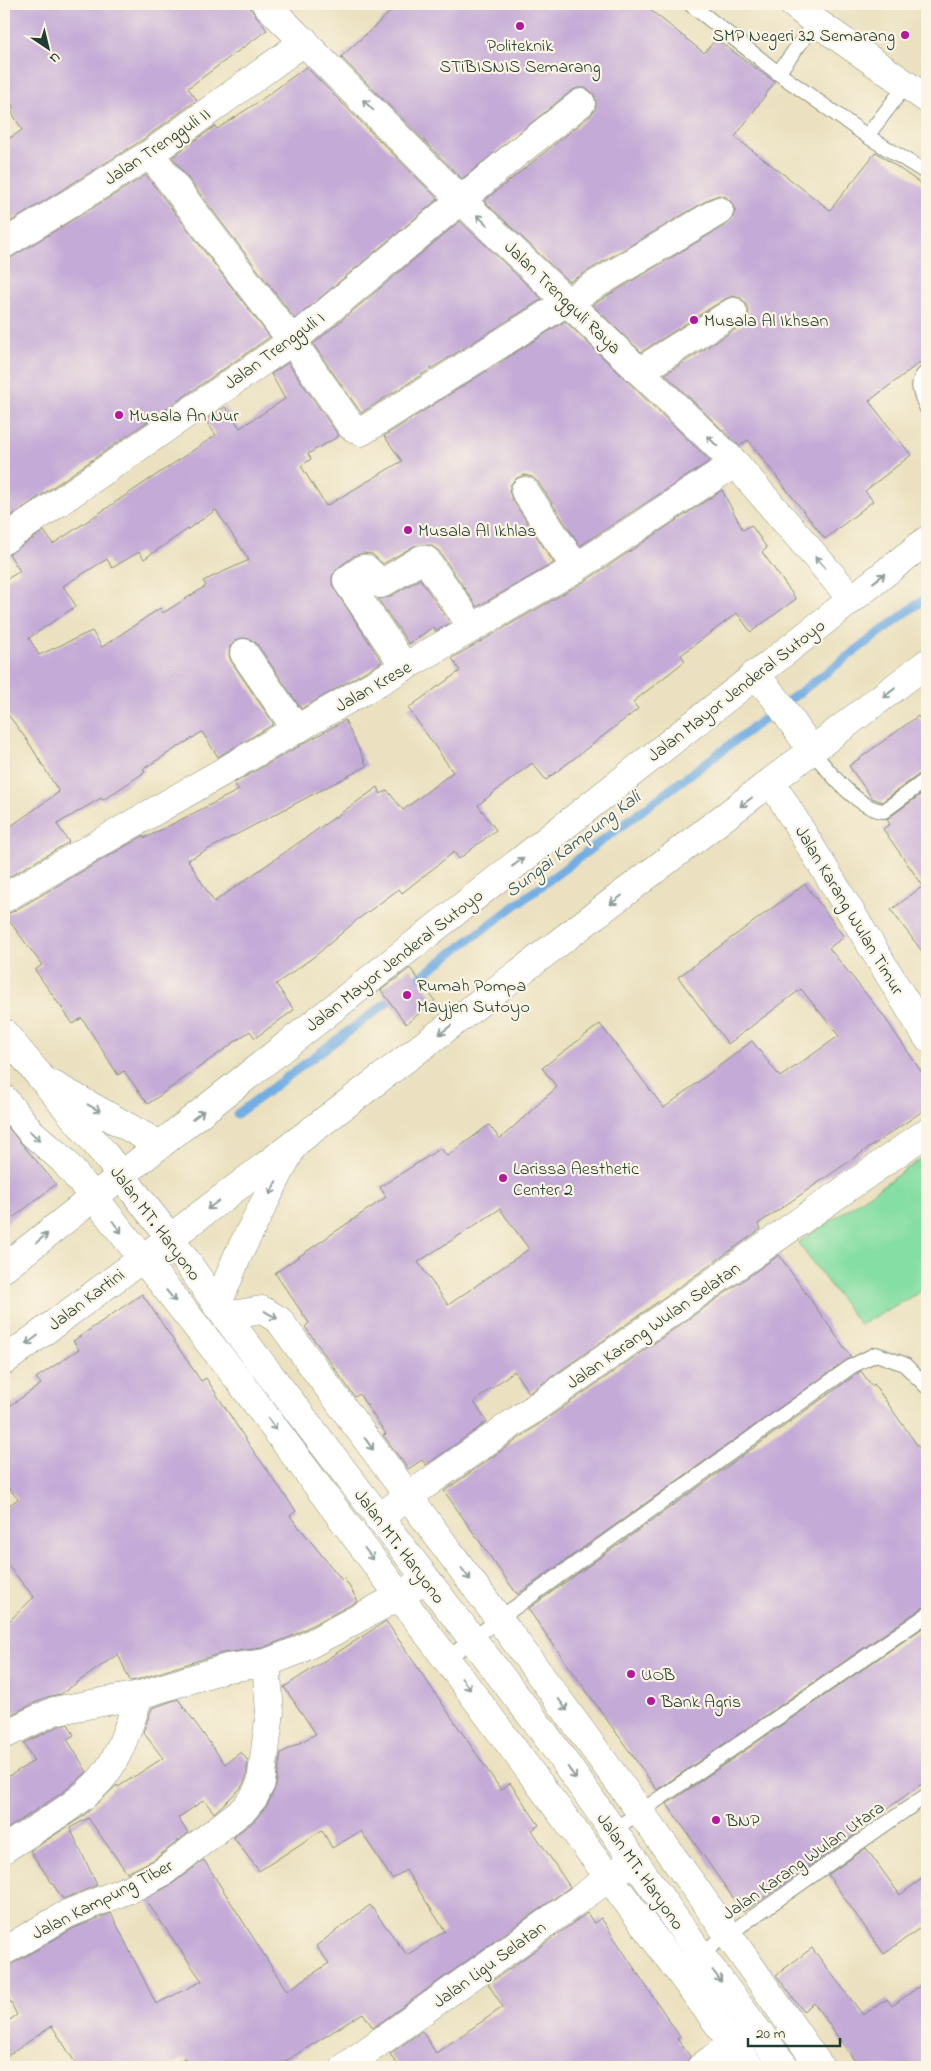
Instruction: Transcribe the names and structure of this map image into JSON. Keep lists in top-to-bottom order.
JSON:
{
  "streets": {
    "street": [
      "Jalan Trengguli II",
      "Jalan Trengguli Raya",
      "Jalan Trengguli I",
      "Jalan Krese",
      "Jalan Mayor Jenderal Sutoyo",
      "Jalan Karang Wulan Timur",
      "Jalan MT. Haryono",
      "Jalan Kartini",
      "Jalan Karang Wulan Selatan",
      "Jalan Kampung Tiber",
      "Jalan Ligu Selatan"
    ],
    "lane": ["Jalan Karang Wulan Utara"]
  },
  "crossings": [
    ["Jalan Trengguli II", "Jalan Trengguli Raya"],
    ["Jalan Trengguli Raya", "Jalan Trengguli I"],
    ["Jalan Trengguli Raya", "Jalan Krese"],
    ["Jalan Trengguli Raya", "Jalan Mayor Jenderal Sutoyo"],
    ["Jalan Mayor Jenderal Sutoyo", "Jalan MT. Haryono"],
    ["Jalan Karang Wulan Timur", "Jalan Kartini"],
    ["Jalan MT. Haryono", "Jalan Kartini"],
    ["Jalan MT. Haryono", "Jalan Karang Wulan Selatan"],
    ["Jalan MT. Haryono", "Jalan Karang Wulan Utara"],
    ["Jalan MT. Haryono", "Jalan Ligu Selatan"]
  ],
  "one_way": ["Jalan Mayor Jenderal Sutoyo", "Jalan Kartini"],
  "water": ["Sungai Kampung Kali"],
  "places": [
    "Politeknik STiBISNIS Semarang",
    "SMP Negeri 32 Semarang",
    "Musala Al Ikhsan",
    "Musala An Nur",
    "Musala Al Ikhlas",
    "Rumah Pompa Mayjen Sutoyo",
    "Larissa Aesthetic Center 2",
    "UOB",
    "Bank Agris",
    "BNP"
  ],
  "scale_bar": "20 m",
  "north": "bottom right"
}
